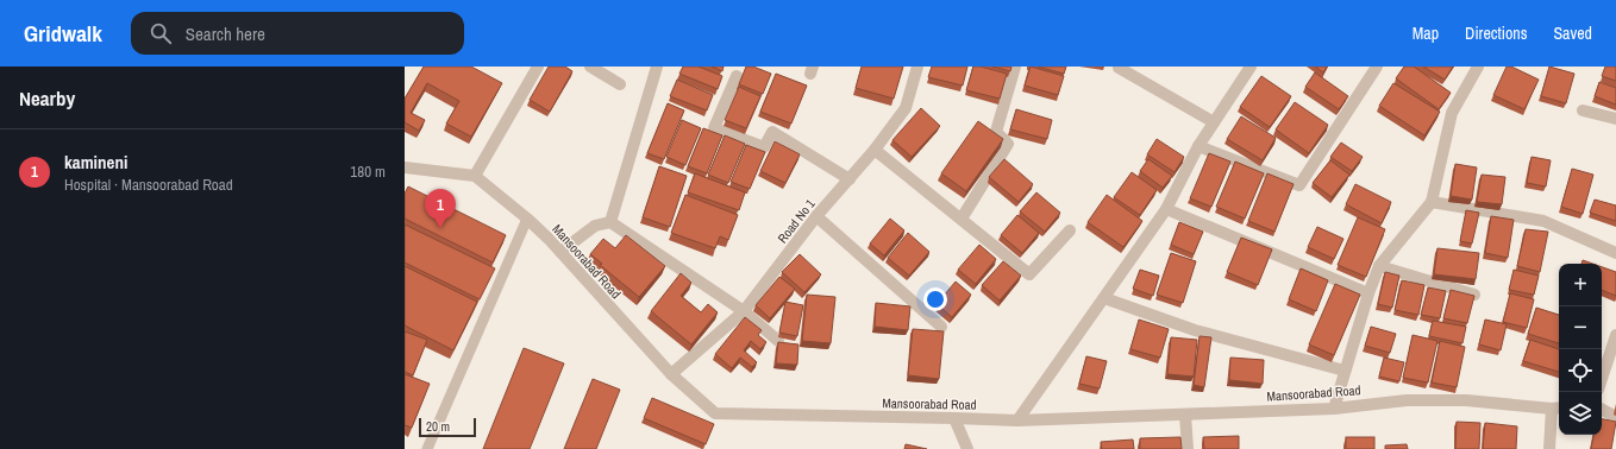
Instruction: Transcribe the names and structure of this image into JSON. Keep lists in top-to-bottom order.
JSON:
{
  "streets": {
    "street": ["Road No 1", "Mansoorabad Road"]
  },
  "crossings": [
    ["Road No 1", "Mansoorabad Road"]
  ],
  "scale_bar": "20 m",
  "page": {
    "header": "Gridwalk",
    "search": "Search here",
    "nav": ["Map", "Directions", "Saved"],
    "heading": "Nearby",
    "list": [
      {
        "mark": "1",
        "name": "kamineni",
        "note": "Hospital · Mansoorabad Road",
        "value": "180 m"
      }
    ],
    "pins": "1",
    "map_buttons": ["+", "−"],
    "scale": "20 m"
  }
}
